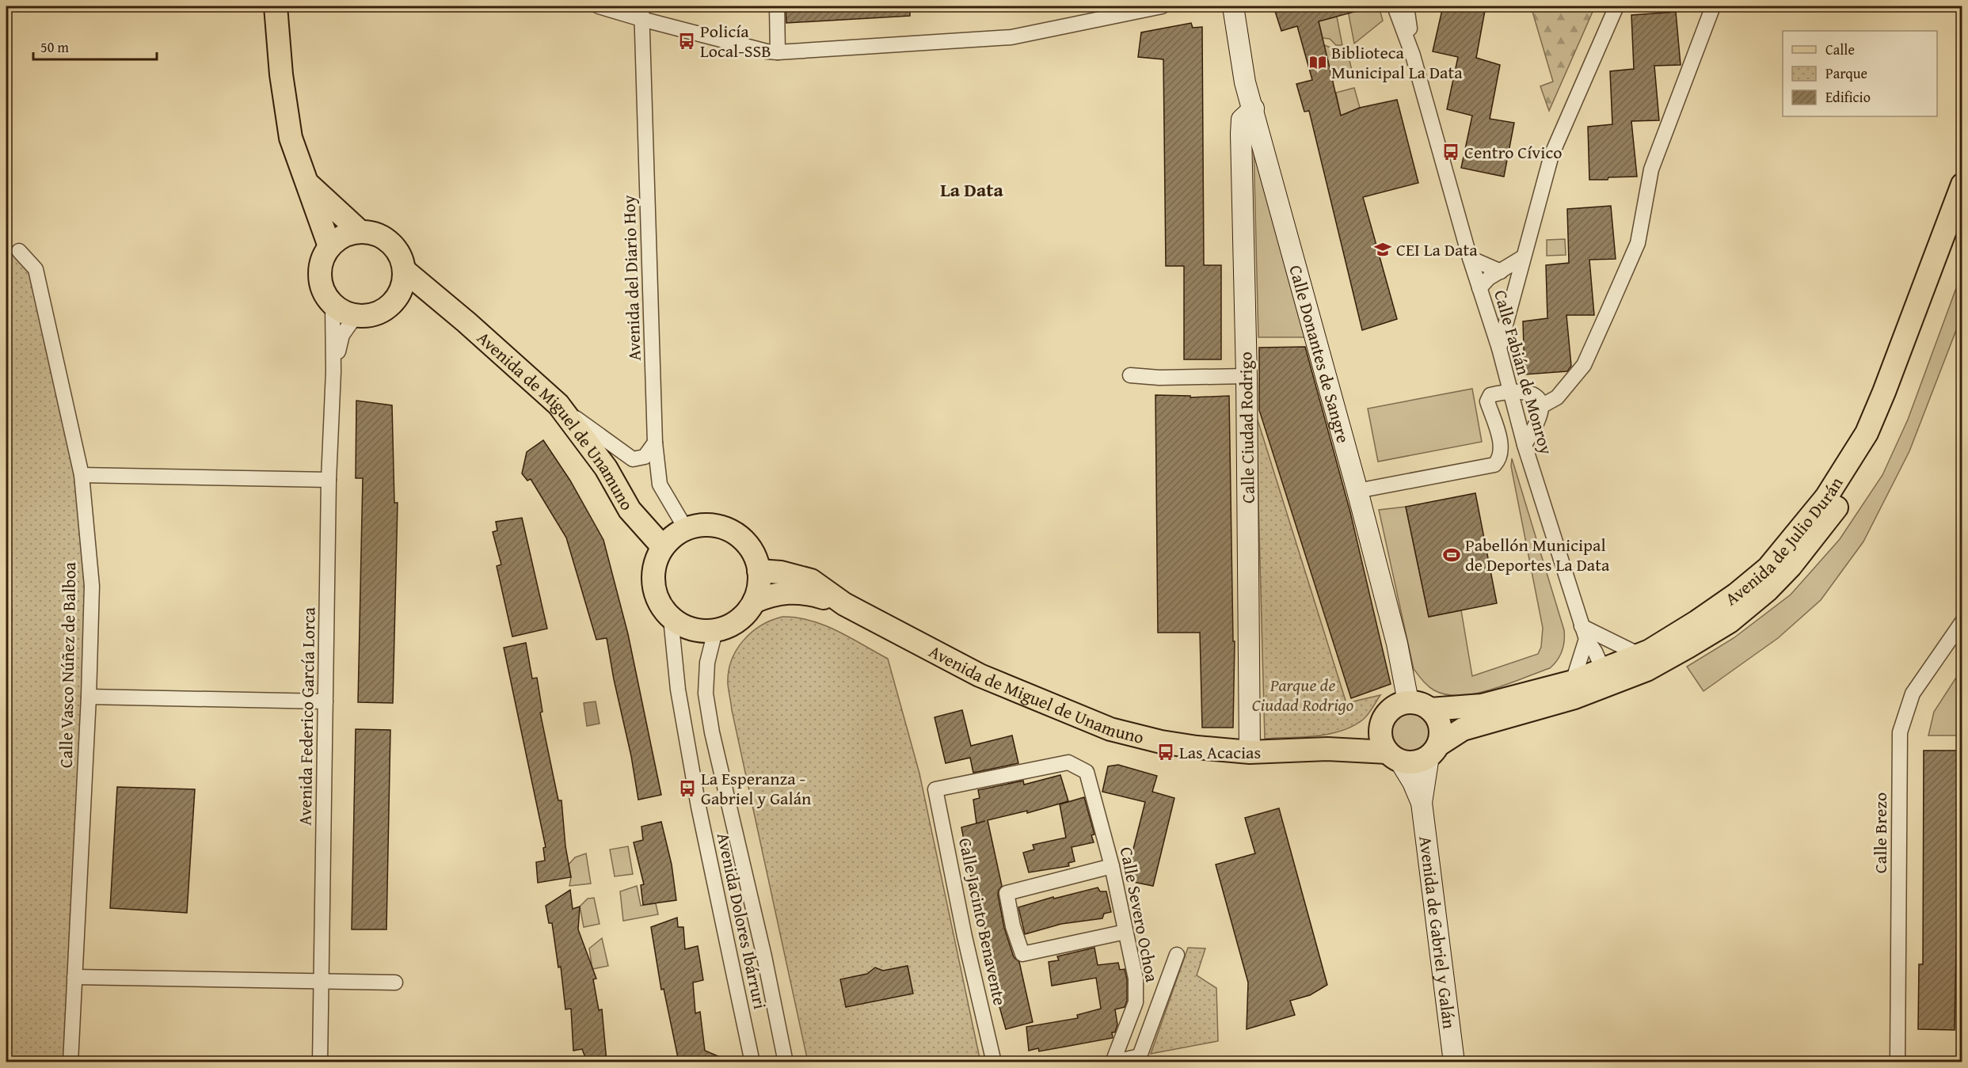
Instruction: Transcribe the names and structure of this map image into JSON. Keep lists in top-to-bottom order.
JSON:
{
  "streets": {
    "main road": [
      "Calle Donantes de Sangre",
      "Avenida de Miguel de Unamuno",
      "Calle Ciudad Rodrigo",
      "Avenida de Julio Durán",
      "Avenida de Gabriel y Galán"
    ],
    "street": [
      "Avenida del Diario Hoy",
      "Calle Fabián de Monroy",
      "Calle Vasco Núñez de Balboa",
      "Avenida Federico García Lorca",
      "Calle Brezo",
      "Calle Severo Ochoa",
      "Avenida Dolores Ibárruri",
      "Calle Jacinto Benavente"
    ]
  },
  "crossings": [
    ["Avenida del Diario Hoy", "Avenida de Miguel de Unamuno"],
    ["Avenida del Diario Hoy", "Avenida Dolores Ibárruri"],
    ["Calle Donantes de Sangre", "Avenida de Miguel de Unamuno"],
    ["Calle Donantes de Sangre", "Calle Ciudad Rodrigo"],
    ["Calle Donantes de Sangre", "Avenida de Julio Durán"],
    ["Calle Donantes de Sangre", "Avenida de Gabriel y Galán"],
    ["Calle Fabián de Monroy", "Avenida de Julio Durán"],
    ["Avenida de Miguel de Unamuno", "Calle Ciudad Rodrigo"],
    ["Avenida de Miguel de Unamuno", "Avenida de Julio Durán"],
    ["Avenida de Miguel de Unamuno", "Avenida Federico García Lorca"],
    ["Avenida de Miguel de Unamuno", "Avenida Dolores Ibárruri"],
    ["Avenida de Miguel de Unamuno", "Avenida de Gabriel y Galán"],
    ["Avenida de Julio Durán", "Avenida de Gabriel y Galán"],
    ["Calle Severo Ochoa", "Calle Jacinto Benavente"]
  ],
  "districts": ["La Data"],
  "parks": ["Parque de Ciudad Rodrigo"],
  "places": {
    "bus stop": [
      "Policía Local-SSB",
      "Centro Cívico",
      "Las Acacias",
      "La Esperanza - Gabriel y Galán"
    ],
    "library": ["Biblioteca Municipal La Data"],
    "school or university": ["CEI La Data"],
    "sports": ["Pabellón Municipal de Deportes La Data"]
  },
  "legend": ["Calle", "Parque", "Edificio"],
  "scale_bar": "50 m"
}
